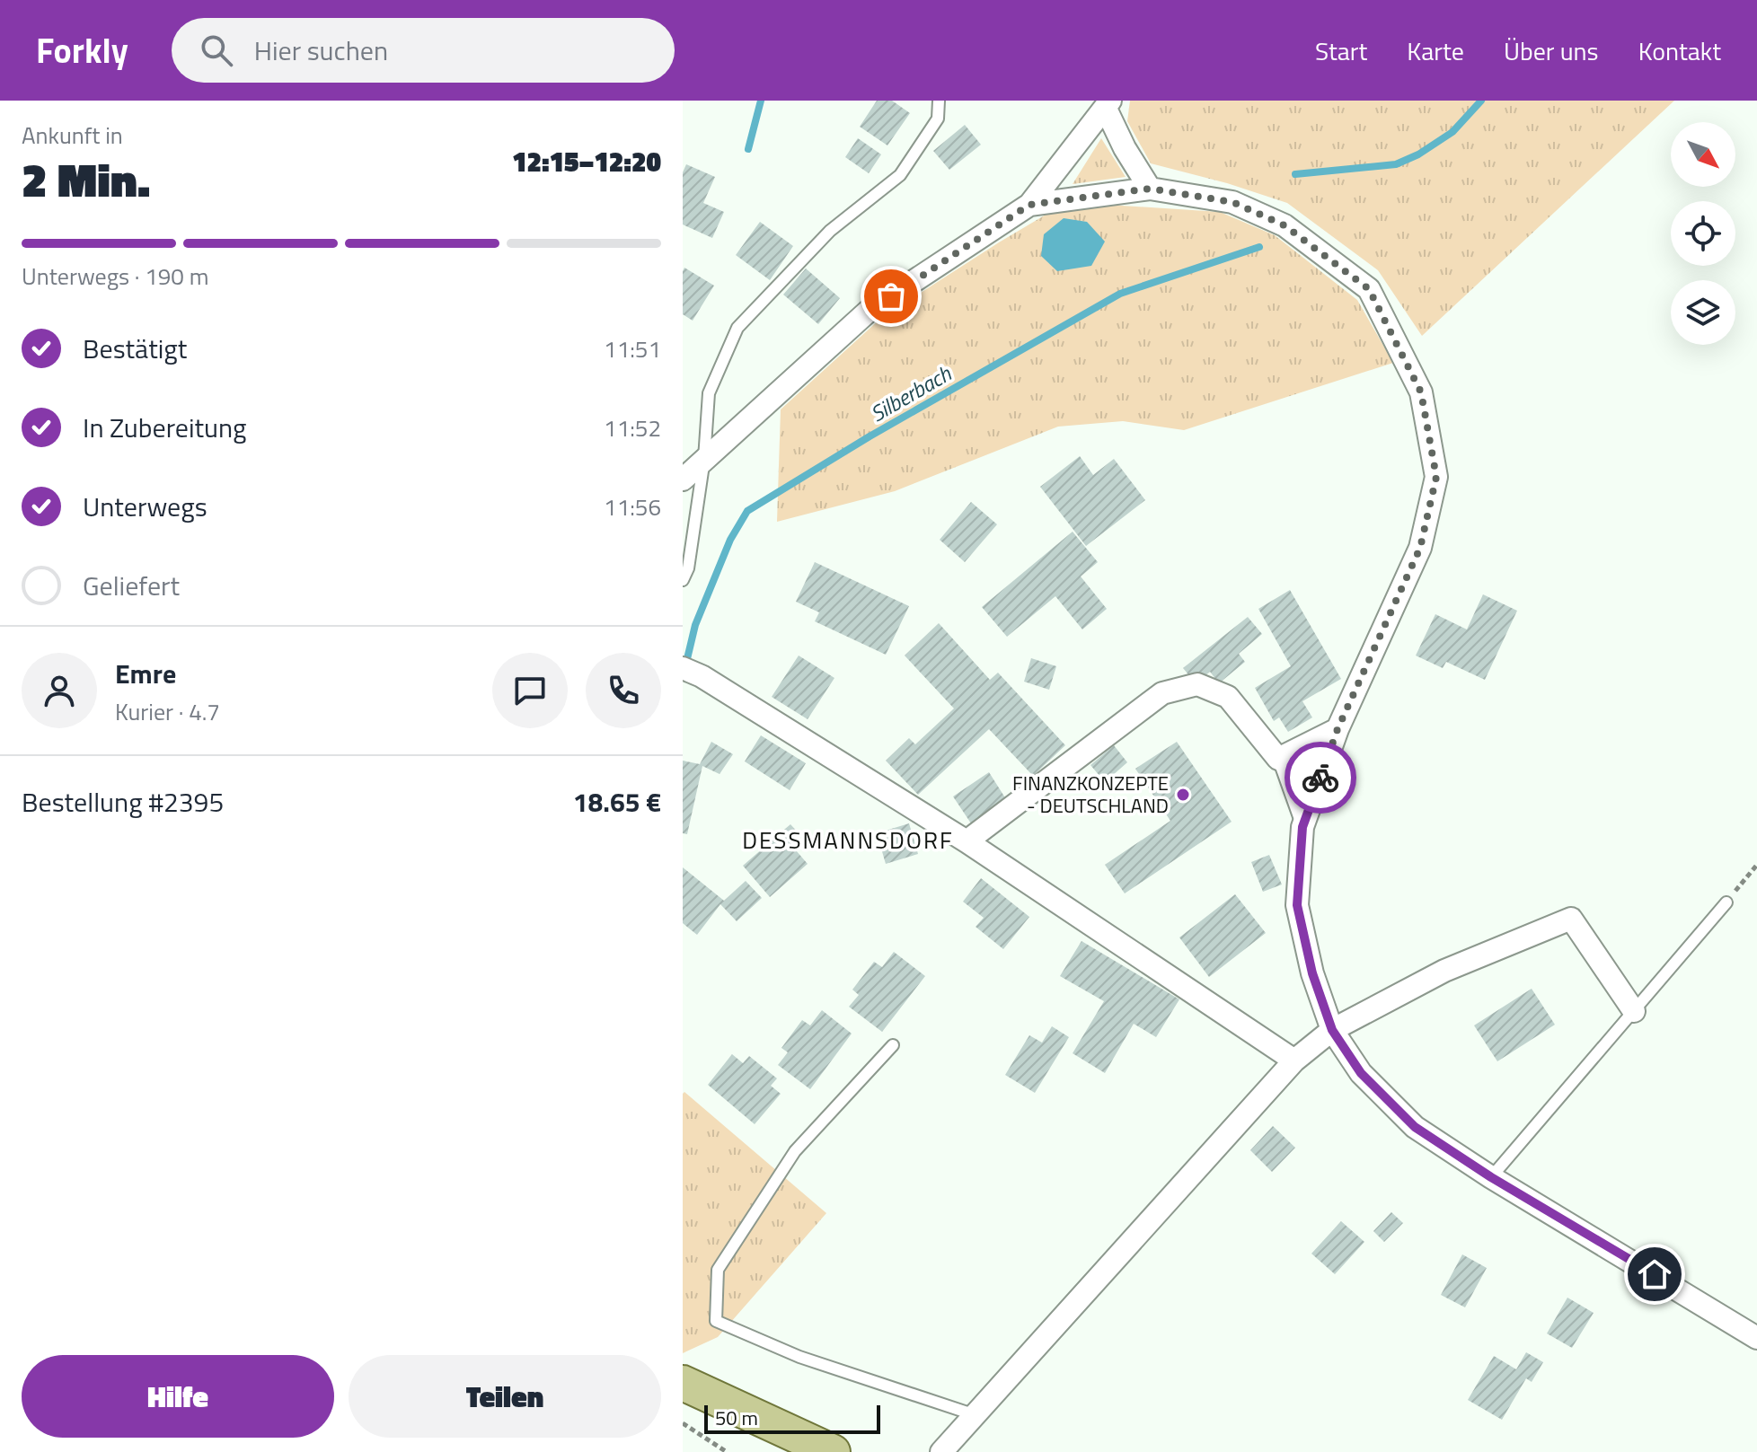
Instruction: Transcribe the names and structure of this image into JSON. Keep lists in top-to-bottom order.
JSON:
{
  "districts": ["DESSMANNSDORF"],
  "water": ["Silberbach"],
  "places": ["FINANZKONZEPTE - DEUTSCHLAND"],
  "scale_bar": "50 m",
  "north": "bottom right",
  "page": {
    "header": "Forkly",
    "search": "Hier suchen",
    "nav": [
      "Start",
      "Karte",
      "Über uns",
      "Kontakt"
    ],
    "heading": ["2 Min.", "Ankunft in", "12:15–12:20"],
    "panel": [
      "Emre",
      "Kurier · 4.7",
      "Bestellung #2395",
      "18.65 €"
    ],
    "bar": "Unterwegs · 190 m",
    "list": [
      ["Bestätigt", "11:51"],
      ["In Zubereitung", "11:52"],
      ["Unterwegs", "11:56"],
      "Geliefert"
    ],
    "buttons": ["Hilfe", "Teilen"],
    "scale": "50 m"
  }
}
